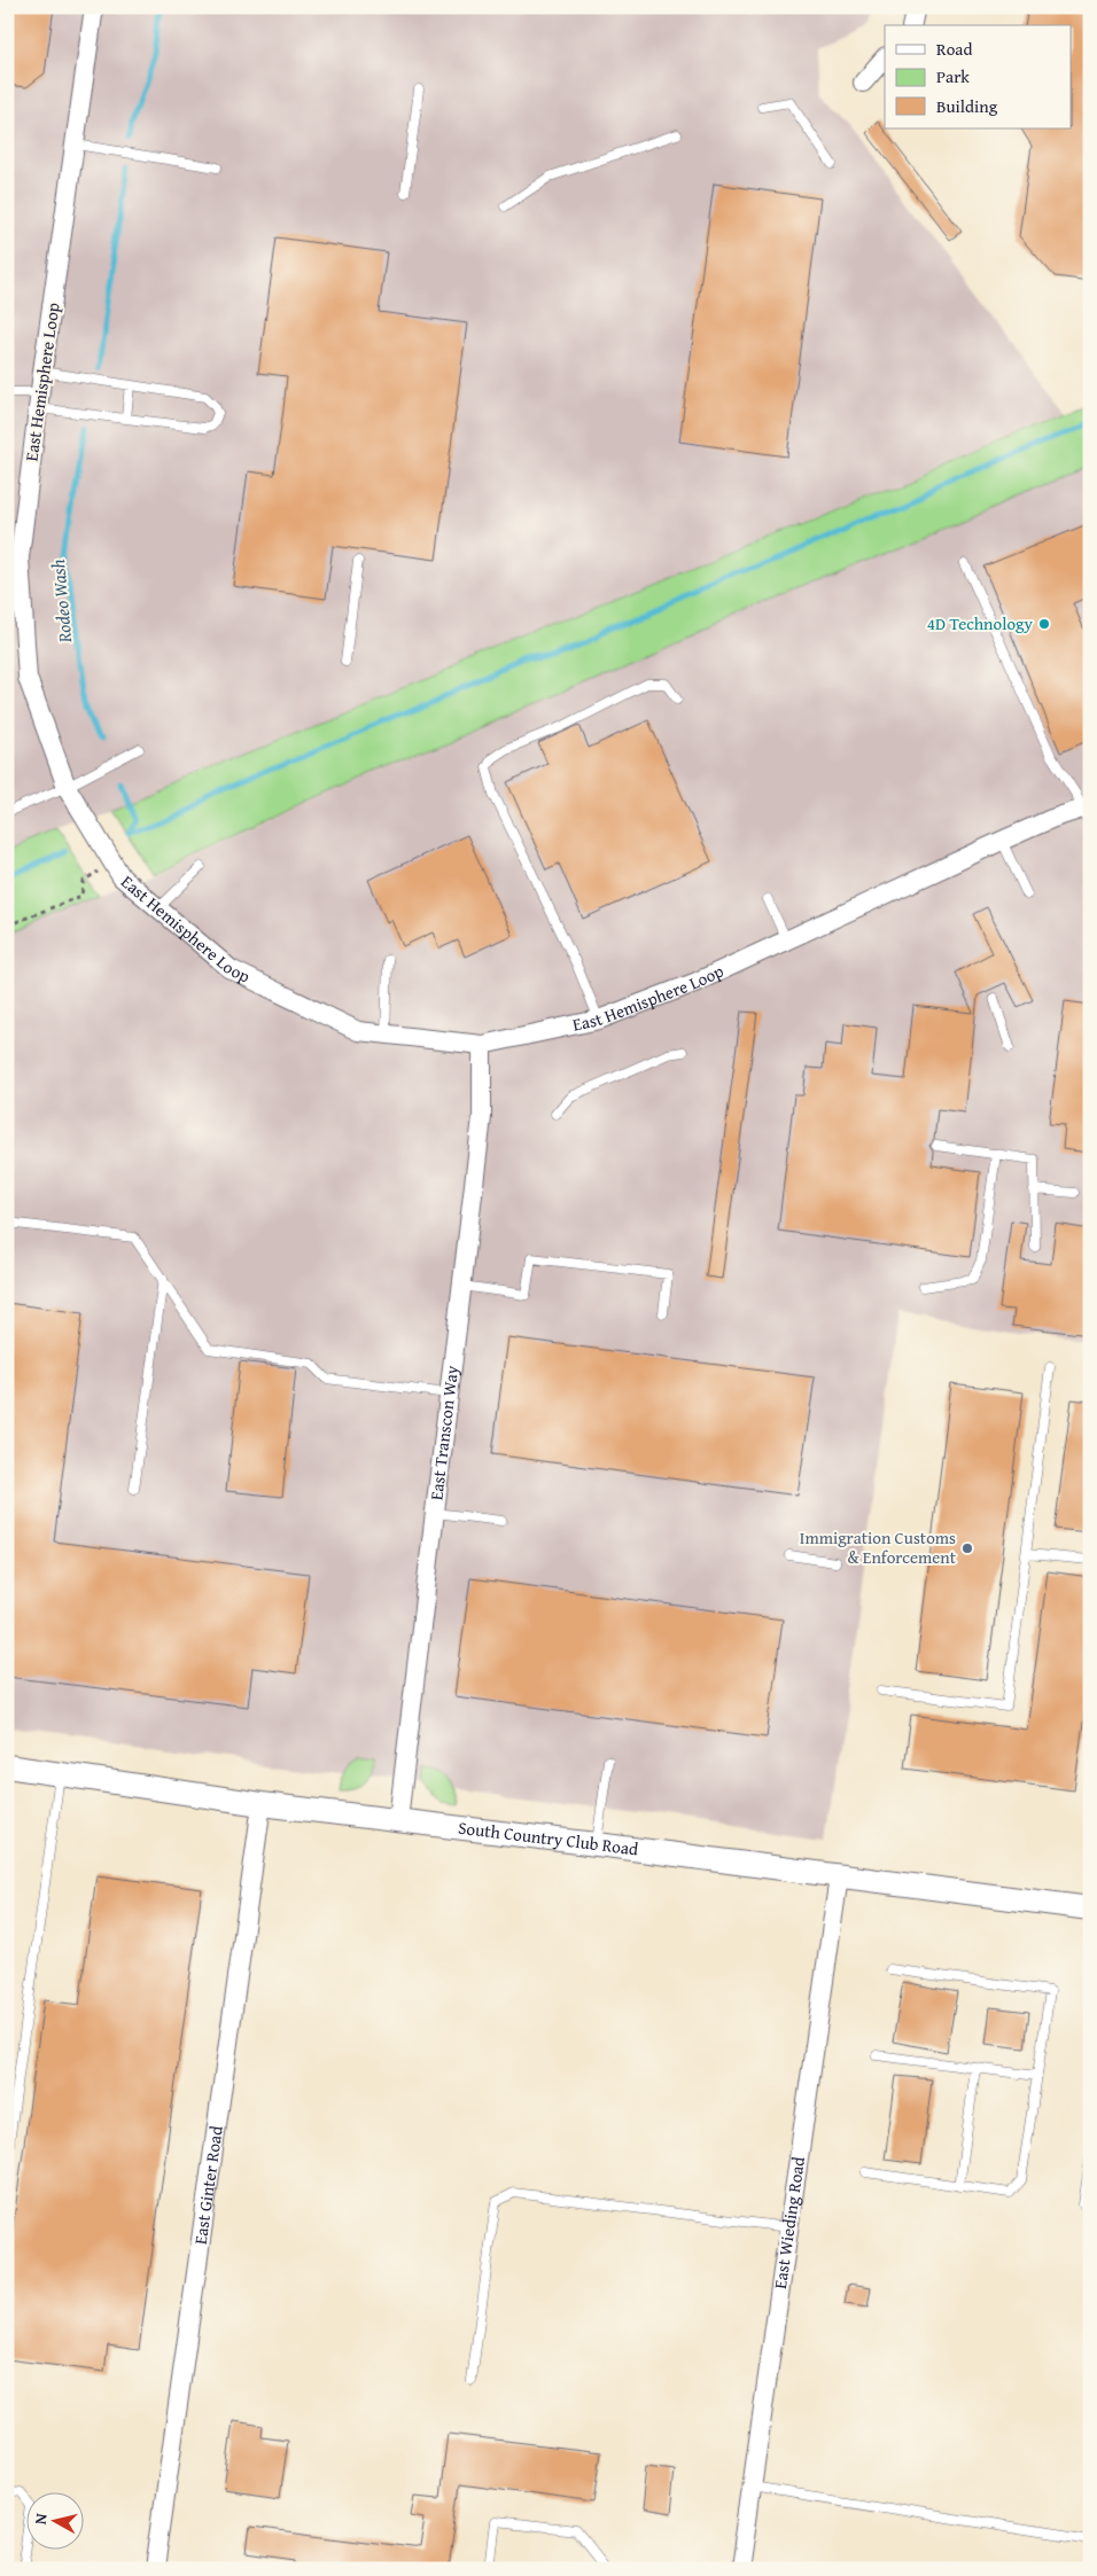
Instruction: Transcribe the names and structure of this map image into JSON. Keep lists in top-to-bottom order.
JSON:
{
  "streets": {
    "street": [
      "East Hemisphere Loop",
      "East Transcon Way",
      "South Country Club Road",
      "East Ginter Road",
      "East Wieding Road"
    ]
  },
  "crossings": [
    ["East Hemisphere Loop", "East Transcon Way"],
    ["East Transcon Way", "South Country Club Road"],
    ["South Country Club Road", "East Ginter Road"],
    ["South Country Club Road", "East Wieding Road"]
  ],
  "water": ["Rodeo Wash"],
  "places": ["4D Technology", "Immigration Customs & Enforcement"],
  "legend": ["Road", "Park", "Building"],
  "north": "left"
}
